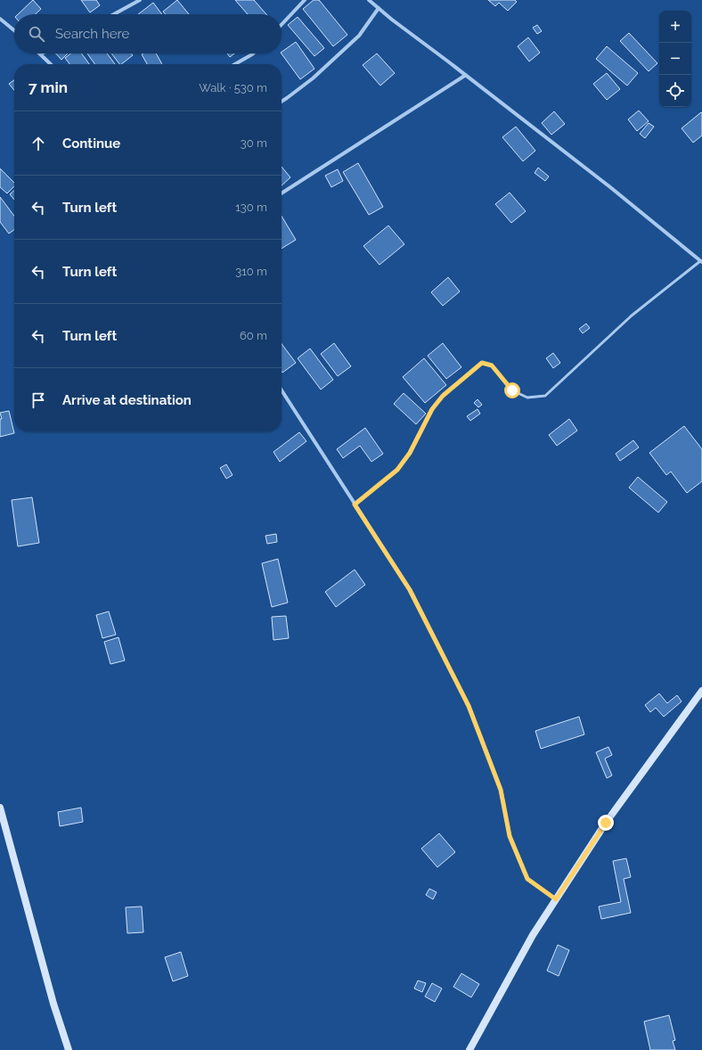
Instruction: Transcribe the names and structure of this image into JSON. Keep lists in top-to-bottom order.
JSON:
{
  "page": {
    "map_buttons": ["+", "−"],
    "search": "Search here",
    "heading": ["7 min", "Walk · 530 m"],
    "list": [
      ["Continue", "30 m"],
      ["Turn left", "130 m"],
      ["Turn left", "310 m"],
      ["Turn left", "60 m"],
      "Arrive at destination"
    ]
  }
}
